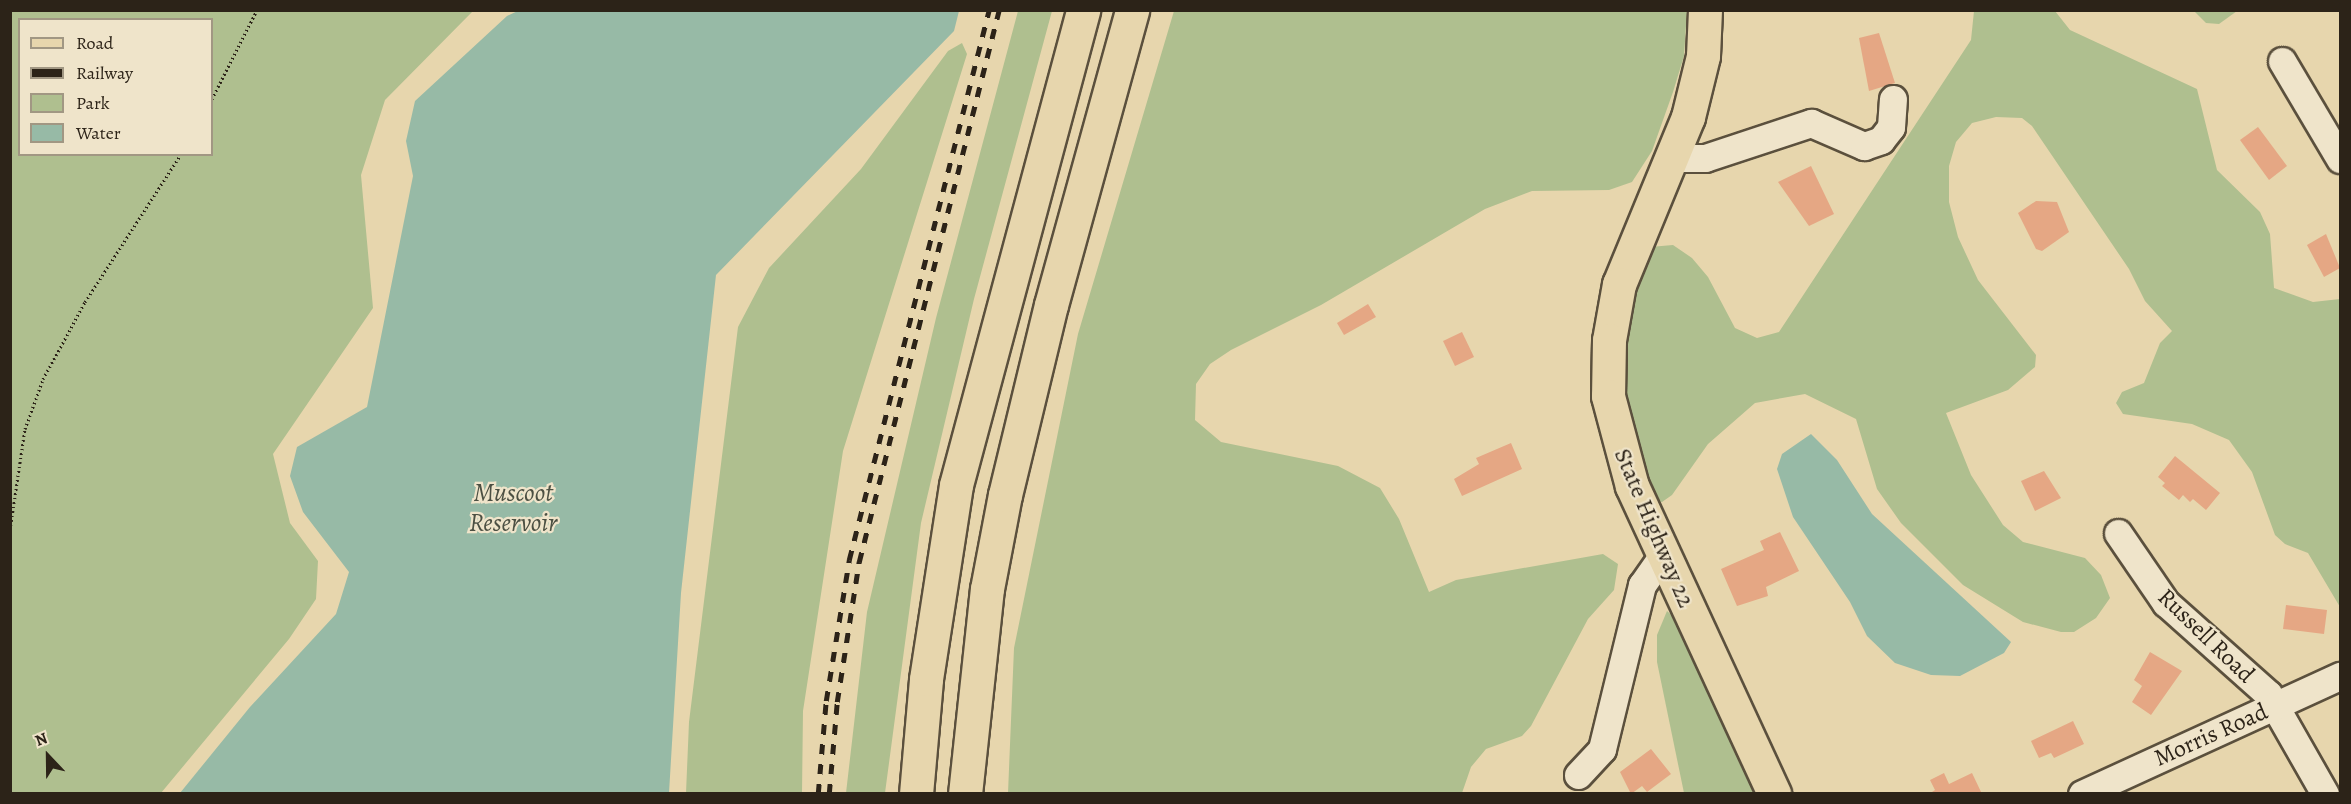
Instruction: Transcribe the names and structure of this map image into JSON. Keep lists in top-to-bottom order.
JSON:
{
  "streets": {
    "main road": ["State Highway 22"],
    "street": ["Russell Road", "Morris Road"]
  },
  "crossings": [
    ["Russell Road", "Morris Road"]
  ],
  "water": ["Muscoot Reservoir"],
  "legend": [
    "Road",
    "Railway",
    "Park",
    "Water"
  ],
  "north": "top"
}
